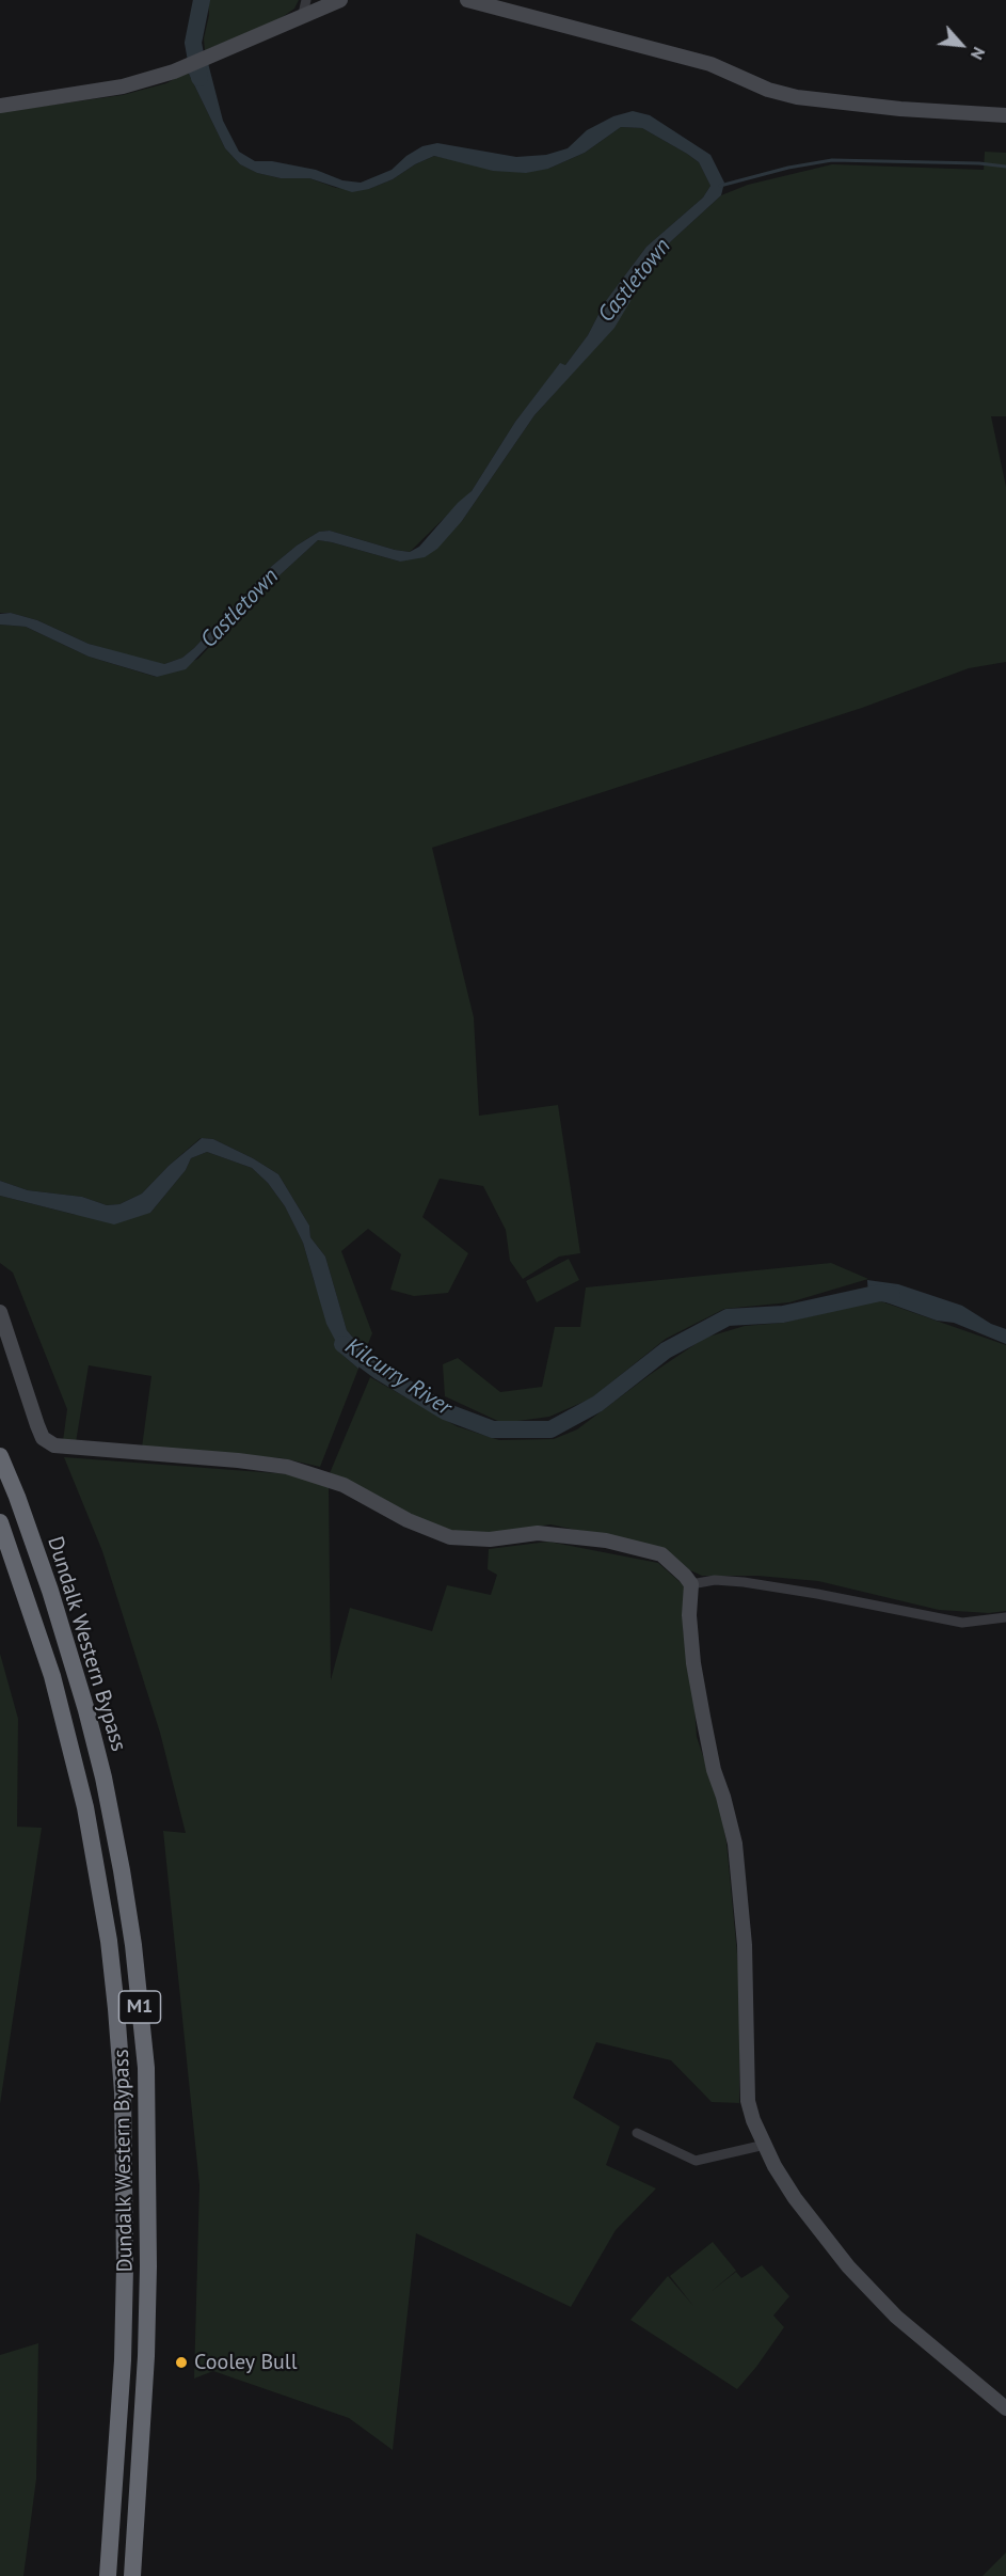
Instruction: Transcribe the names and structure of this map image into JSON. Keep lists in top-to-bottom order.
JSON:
{
  "streets": {
    "highway": ["Dundalk Western Bypass", "M1"]
  },
  "water": ["Castletown", "Kilcurry River"],
  "places": ["Cooley Bull"],
  "north": "bottom right"
}
